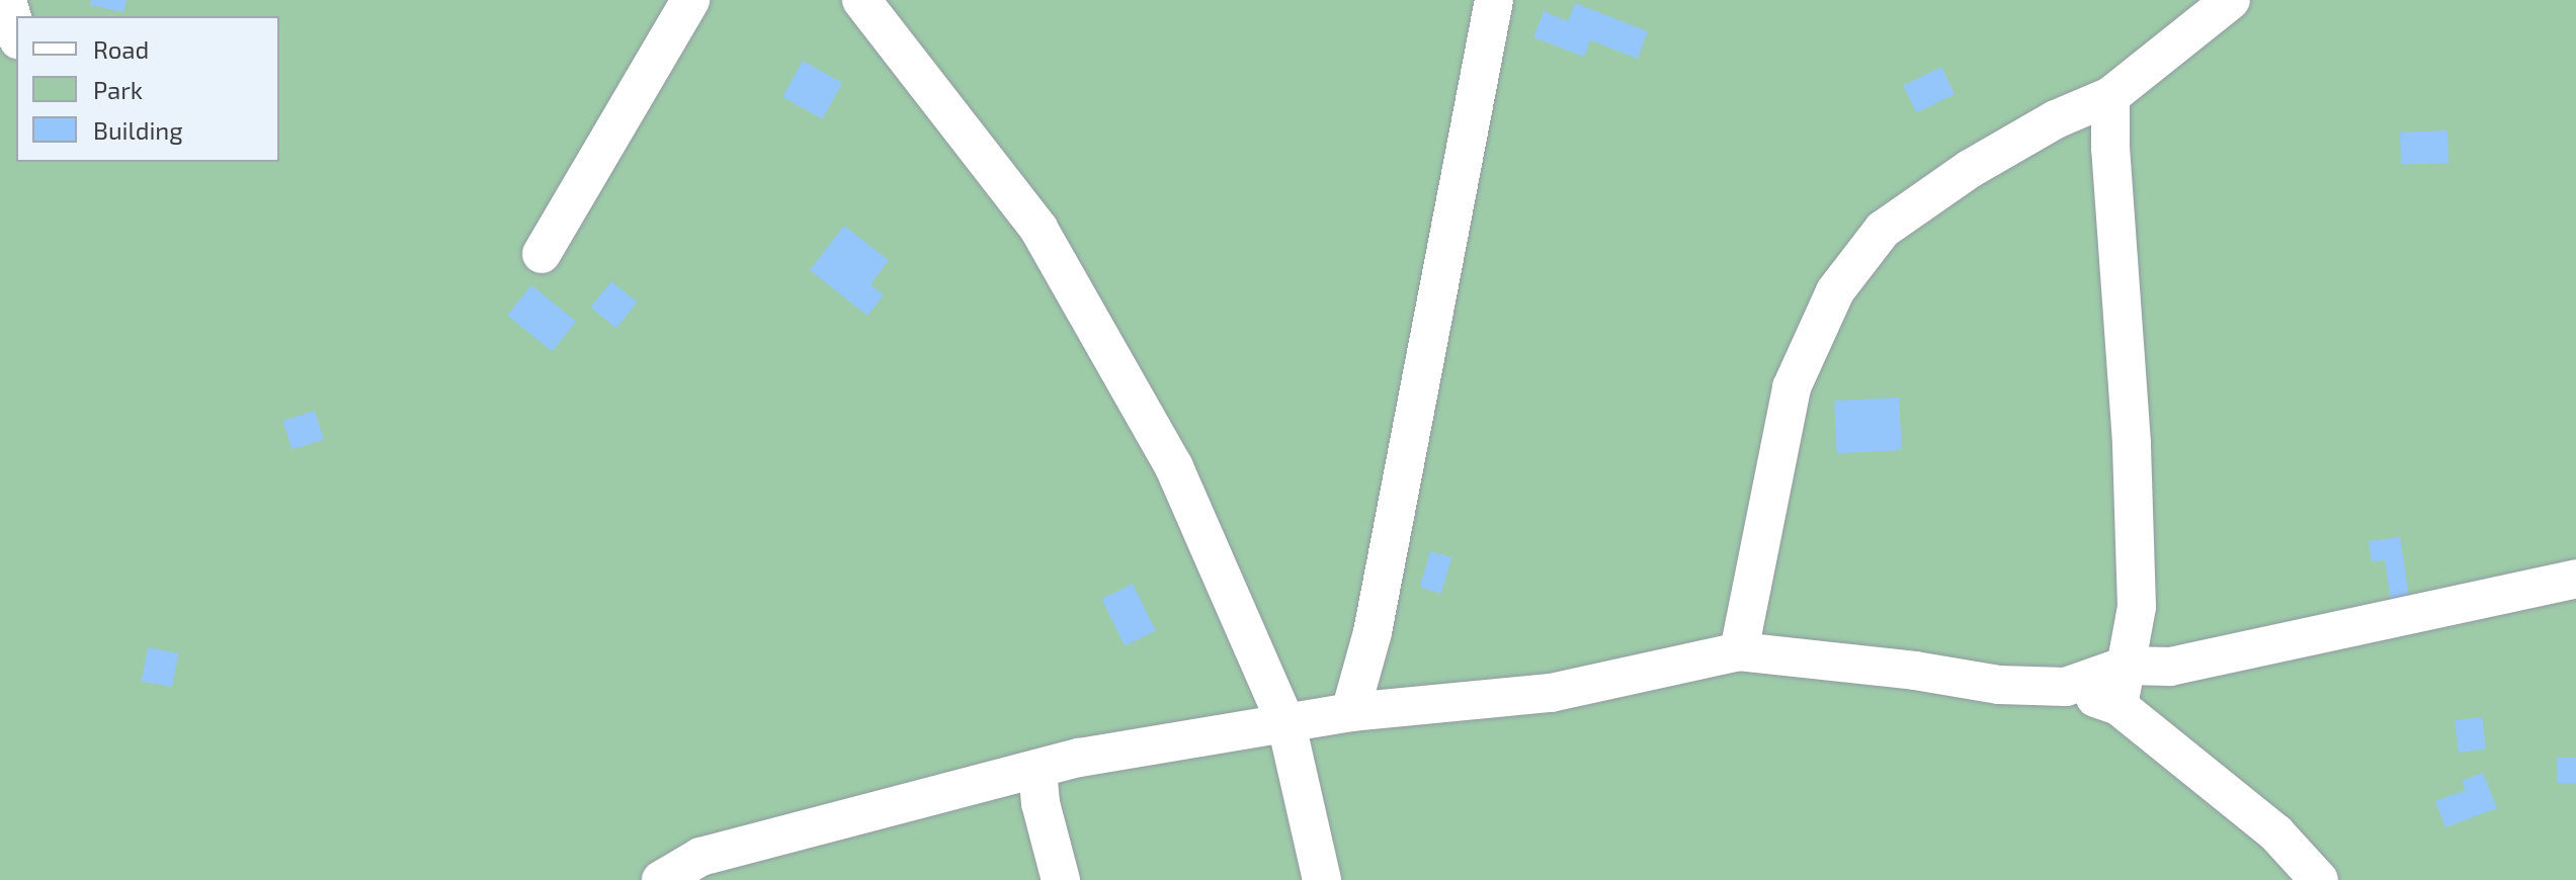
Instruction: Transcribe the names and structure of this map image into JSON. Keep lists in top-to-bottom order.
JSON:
{
  "legend": ["Road", "Park", "Building"]
}
